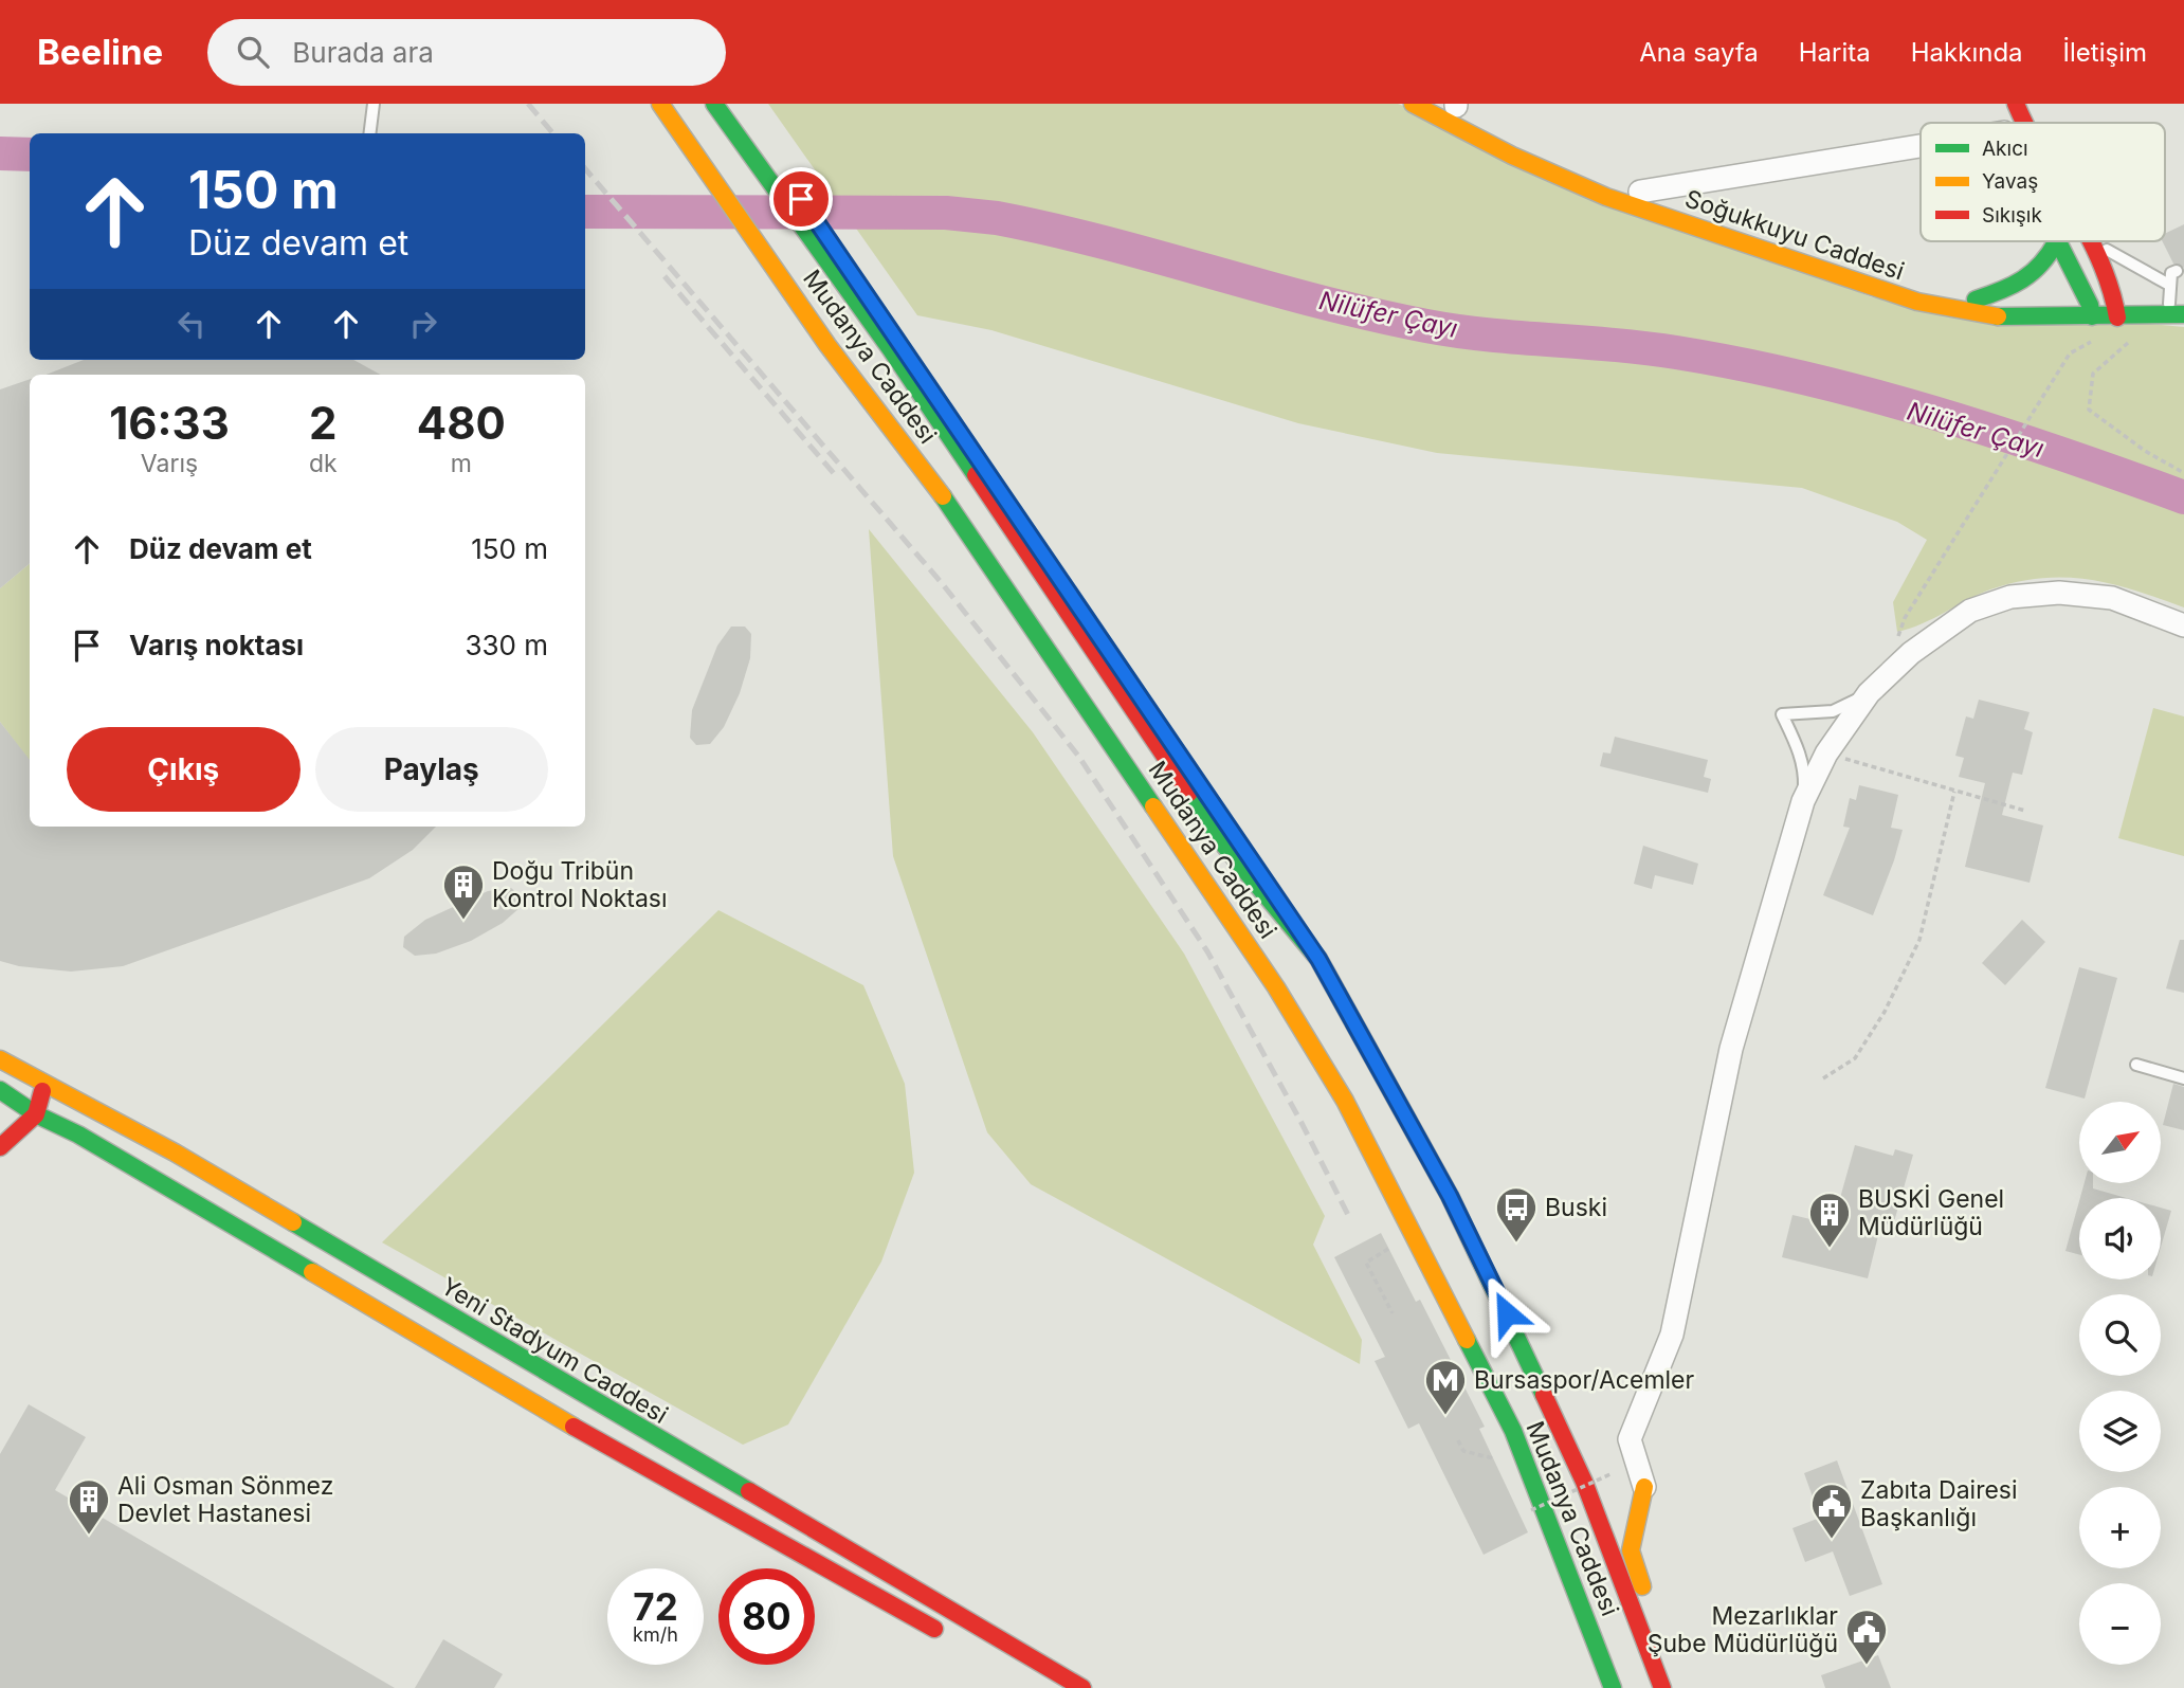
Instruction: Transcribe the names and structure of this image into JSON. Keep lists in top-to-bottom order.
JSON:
{
  "streets": {
    "main road": ["Soğukkuyu Caddesi", "Mudanya Caddesi", "Yeni Stadyum Caddesi"]
  },
  "water": ["Nilüfer Çayı"],
  "places": {
    "building": ["Doğu Tribün Kontrol Noktası", "BUSKİ Genel Müdürlüğü", "Ali Osman Sönmez Devlet Hastanesi"],
    "bus stop": ["Buski"],
    "metro station": ["Bursaspor/Acemler"],
    "public building": ["Zabıta Dairesi Başkanlığı", "Mezarlıklar Şube Müdürlüğü"]
  },
  "legend": ["Akıcı", "Yavaş", "Sıkışık"],
  "north": "top right",
  "page": {
    "header": "Beeline",
    "search": "Burada ara",
    "nav": [
      "Ana sayfa",
      "Harita",
      "Hakkında",
      "İletişim"
    ],
    "turn": ["150 m", "Düz devam et"],
    "eta": [
      "16:33",
      "Varış",
      "2",
      "dk",
      "480",
      "m"
    ],
    "list": [
      {
        "name": "Düz devam et",
        "value": "150 m"
      },
      {
        "name": "Varış noktası",
        "value": "330 m"
      }
    ],
    "buttons": ["Çıkış", "Paylaş"],
    "map_buttons": ["+", "−"],
    "speed": "72 km/h",
    "limit": "80"
  }
}
